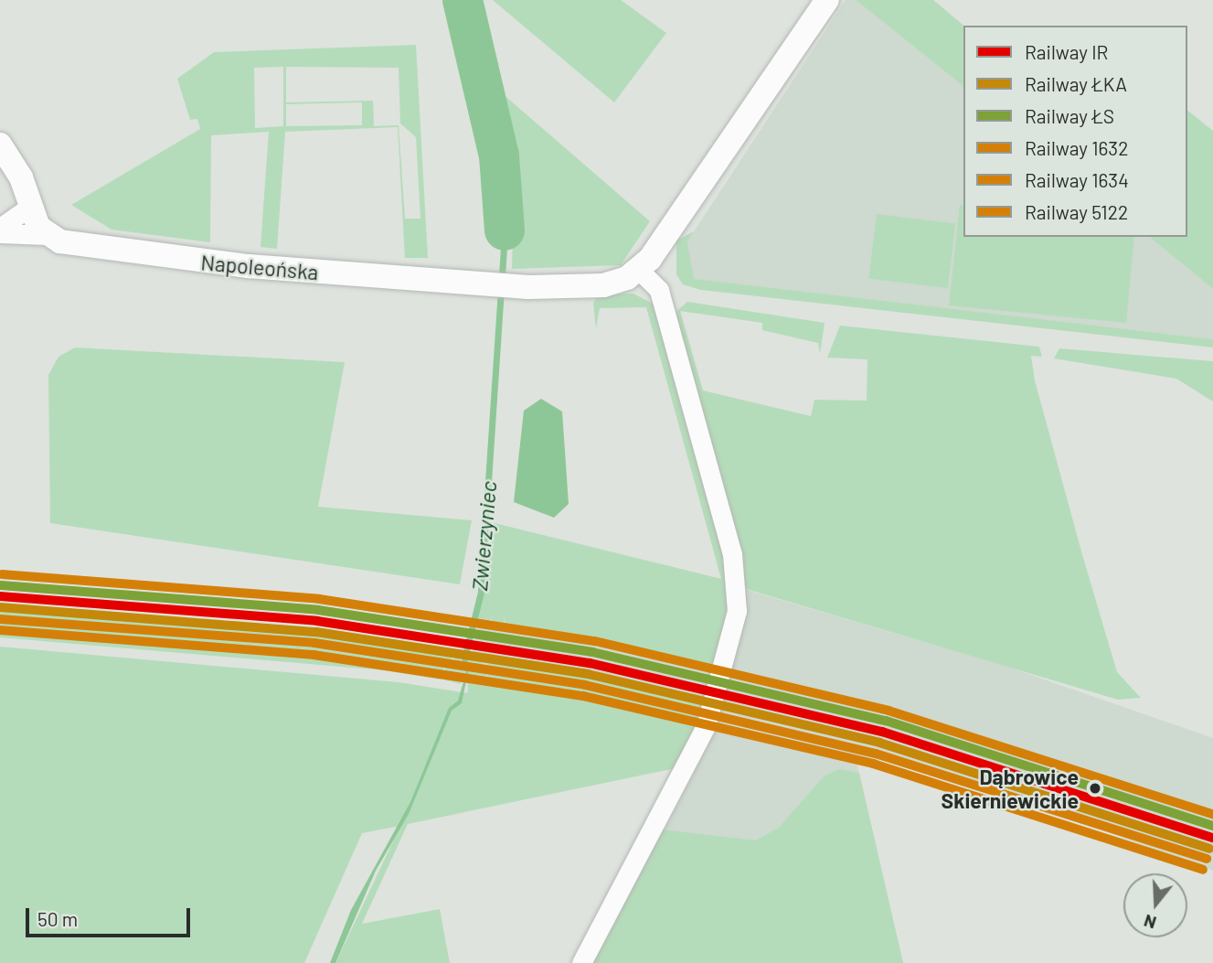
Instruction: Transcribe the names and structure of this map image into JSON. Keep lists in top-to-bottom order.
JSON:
{
  "streets": {
    "street": ["Napoleońska"]
  },
  "water": ["Zwierzyniec"],
  "places": ["Dąbrowice Skierniewickie"],
  "lines": [
    "rail line 1634",
    "rail line ŁS",
    "rail line IR",
    "rail line ŁKA",
    "rail line 1632",
    "rail line 5122"
  ],
  "legend": [
    "Railway IR",
    "Railway ŁKA",
    "Railway ŁS",
    "Railway 1632",
    "Railway 1634",
    "Railway 5122"
  ],
  "scale_bar": "50 m",
  "north": "bottom"
}
